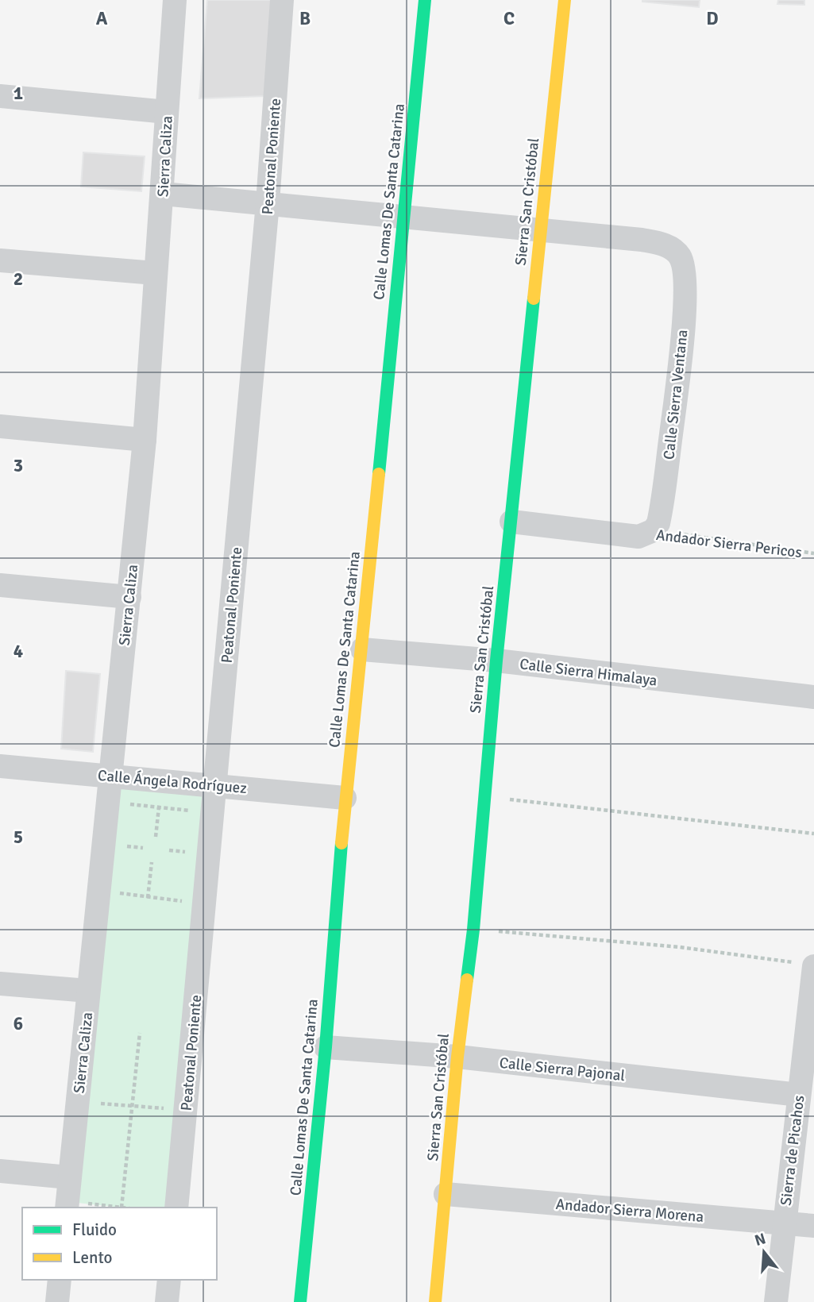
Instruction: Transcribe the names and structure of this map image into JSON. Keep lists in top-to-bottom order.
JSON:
{
  "streets": {
    "street": [
      "Sierra Caliza",
      "Peatonal Poniente",
      "Calle Lomas De Santa Catarina",
      "Sierra San Cristóbal",
      "Calle Sierra Ventana",
      "Andador Sierra Pericos",
      "Calle Sierra Himalaya",
      "Calle Ángela Rodríguez",
      "Calle Sierra Pajonal",
      "Sierra de Picahos",
      "Andador Sierra Morena"
    ]
  },
  "crossings": [
    ["Sierra Caliza", "Calle Ángela Rodríguez"],
    ["Peatonal Poniente", "Calle Ángela Rodríguez"],
    ["Calle Lomas De Santa Catarina", "Calle Sierra Himalaya"],
    ["Calle Lomas De Santa Catarina", "Calle Ángela Rodríguez"],
    ["Calle Lomas De Santa Catarina", "Calle Sierra Pajonal"],
    ["Sierra San Cristóbal", "Calle Sierra Ventana"],
    ["Sierra San Cristóbal", "Andador Sierra Pericos"],
    ["Sierra San Cristóbal", "Calle Sierra Himalaya"],
    ["Sierra San Cristóbal", "Calle Sierra Pajonal"],
    ["Sierra San Cristóbal", "Andador Sierra Morena"],
    ["Calle Sierra Ventana", "Andador Sierra Pericos"],
    ["Calle Sierra Pajonal", "Sierra de Picahos"],
    ["Sierra de Picahos", "Andador Sierra Morena"]
  ],
  "legend": ["Fluido", "Lento"],
  "north": "top",
  "grid": {
    "columns": [
      "A",
      "B",
      "C",
      "D"
    ],
    "rows": [
      "1",
      "2",
      "3",
      "4",
      "5",
      "6"
    ]
  }
}
